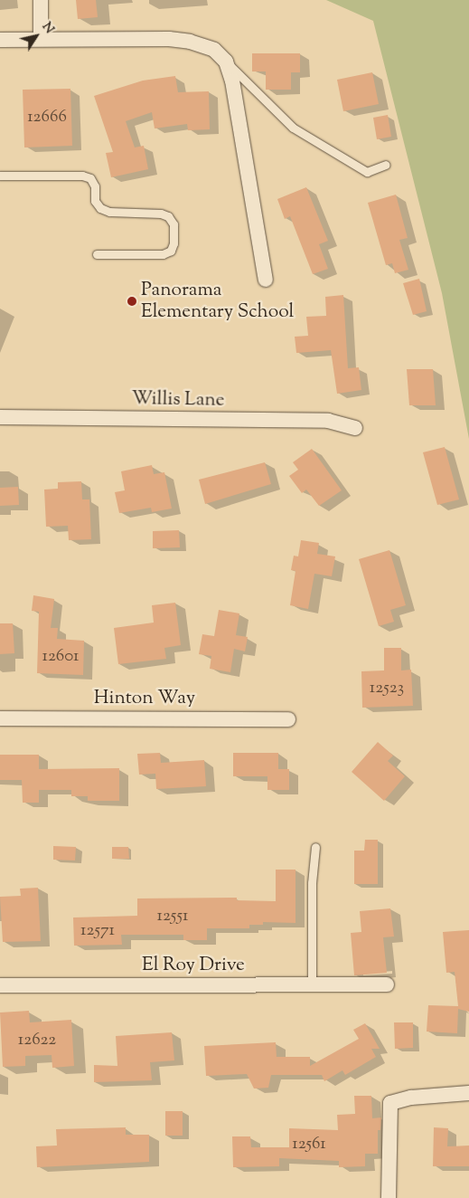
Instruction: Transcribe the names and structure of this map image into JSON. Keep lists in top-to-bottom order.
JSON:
{
  "streets": {
    "street": ["Willis Lane", "Hinton Way", "El Roy Drive"]
  },
  "places": ["Panorama Elementary School"],
  "house_numbers": [
    "12666",
    "12601",
    "12523",
    "12551",
    "12571",
    "12622",
    "12561"
  ],
  "north": "top right"
}
